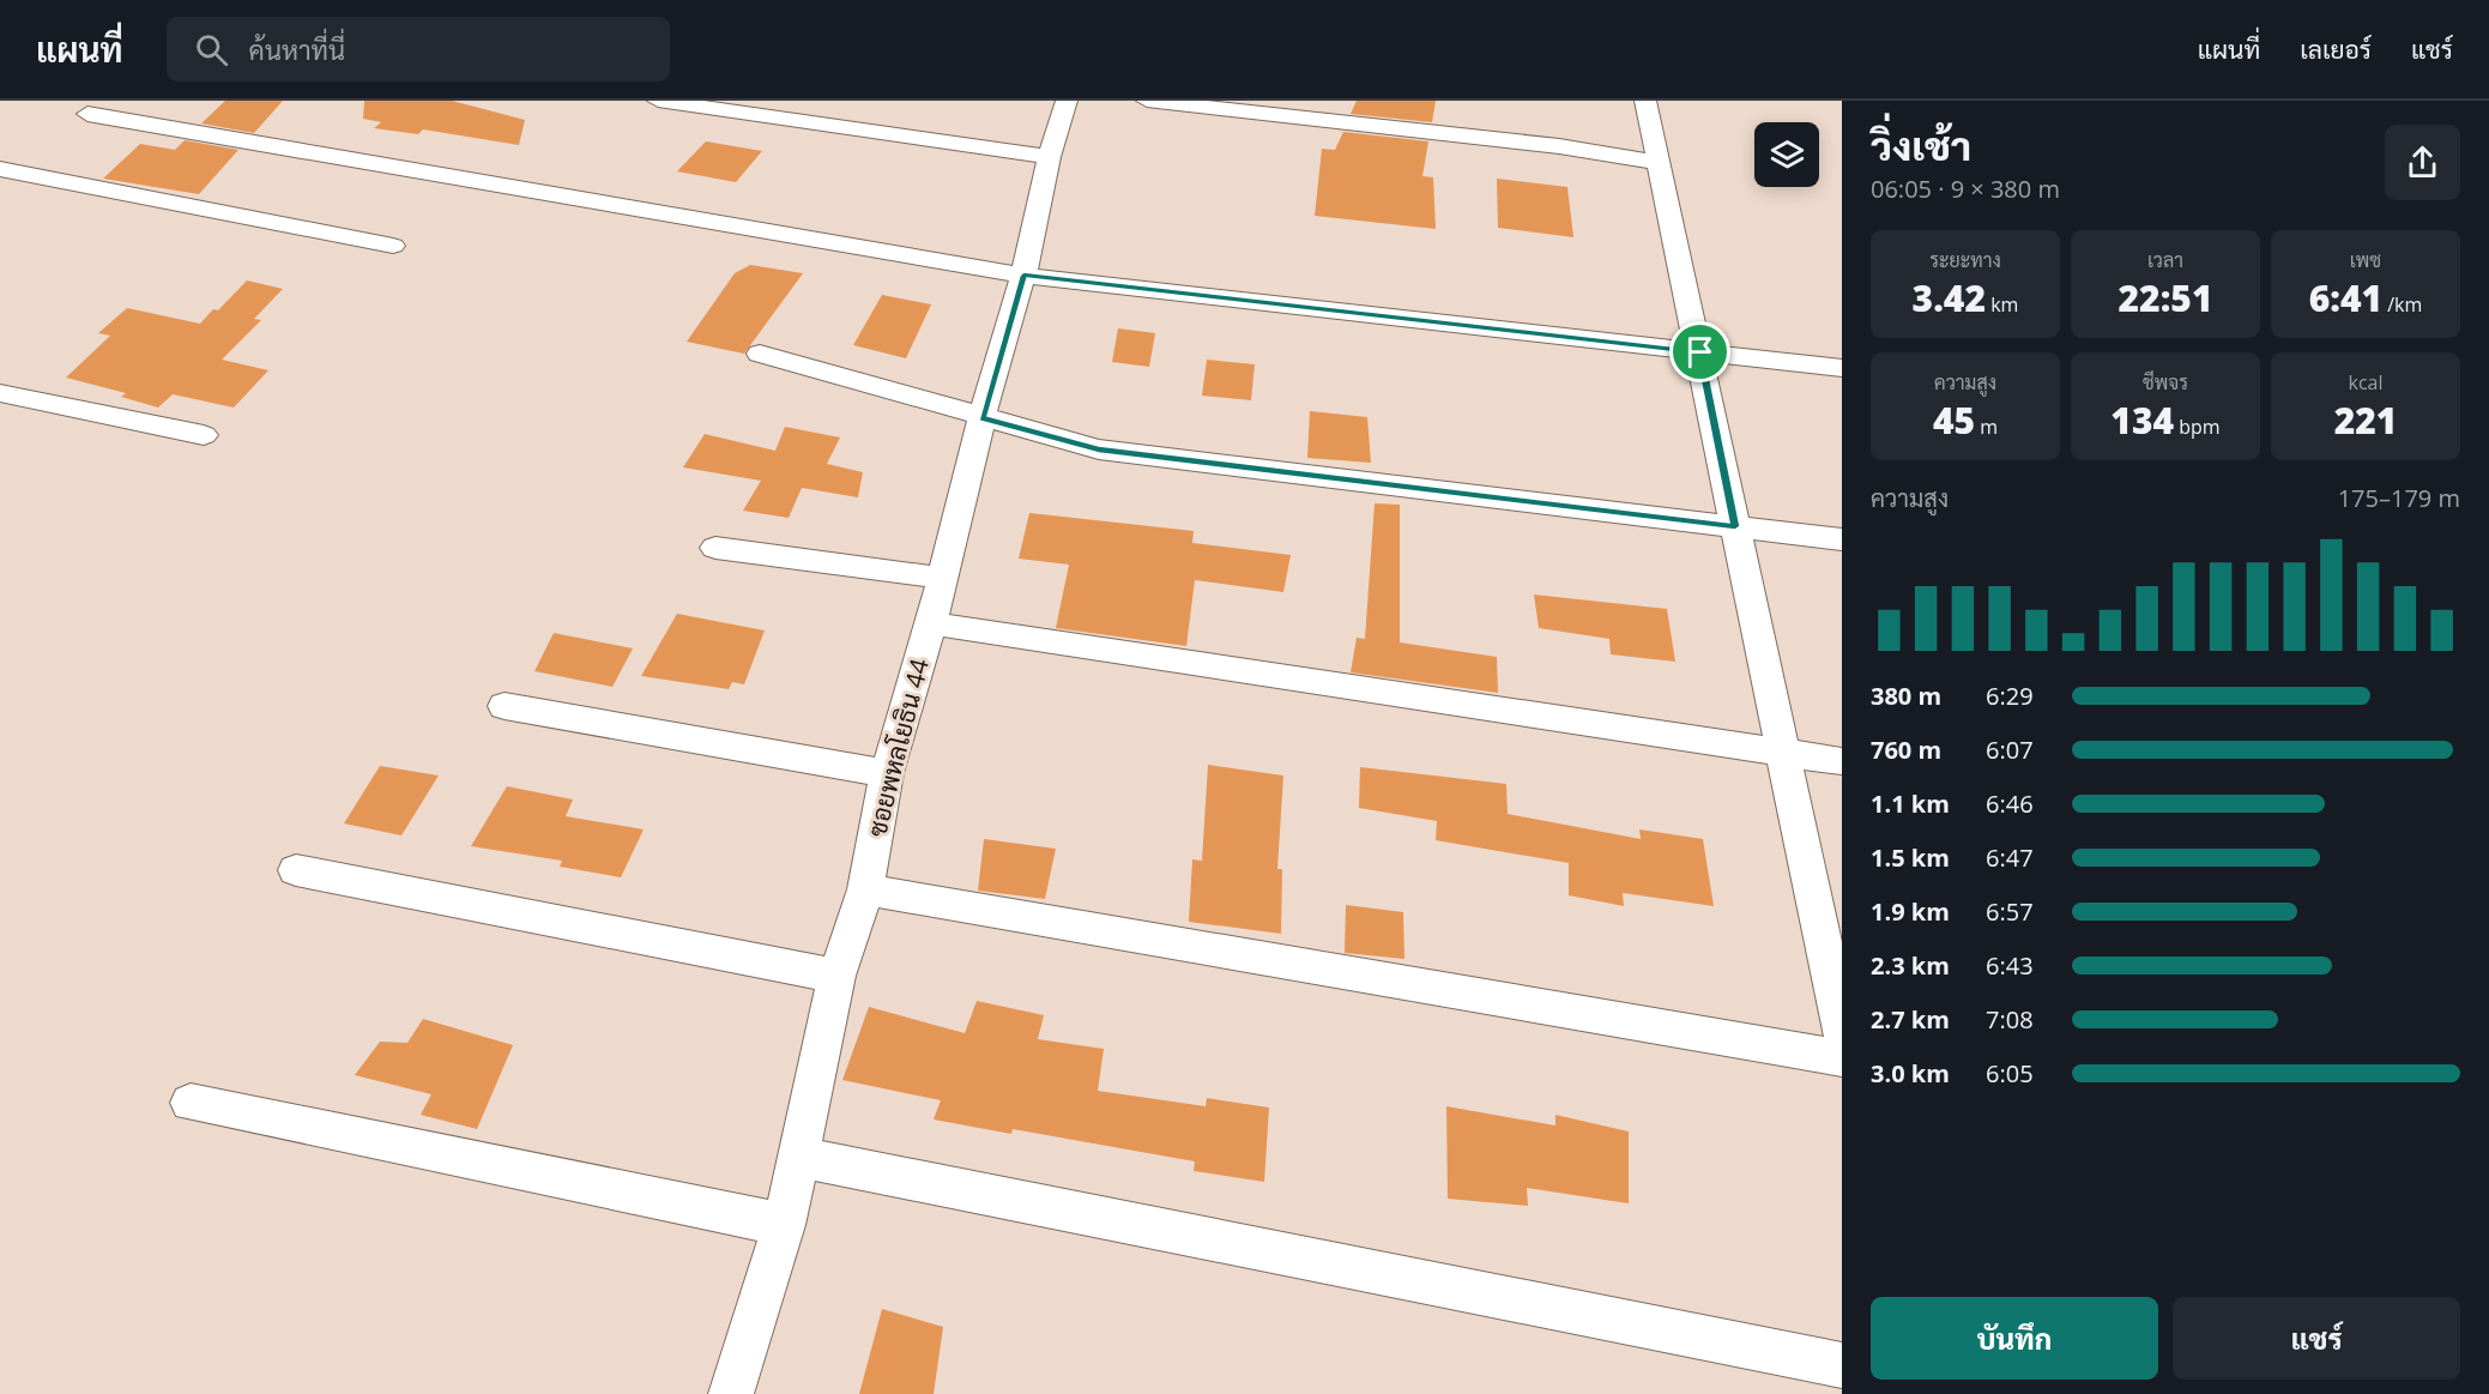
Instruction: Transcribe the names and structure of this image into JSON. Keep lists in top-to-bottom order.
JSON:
{
  "streets": {
    "street": ["ซอยพหลโยธิน 44"]
  },
  "page": {
    "header": "แผนที่",
    "search": "ค้นหาที่นี่",
    "nav": ["แผนที่", "เลเยอร์", "แชร์"],
    "heading": ["วิ่งเช้า", "06:05 · 9 × 380 m"],
    "stats": [
      ["ระยะทาง", "3.42 km"],
      ["เวลา", "22:51"],
      ["เพซ", "6:41 /km"],
      ["ความสูง", "45 m"],
      ["ชีพจร", "134 bpm"],
      ["kcal", "221"]
    ],
    "chart": ["ความสูง", "175–179 m"],
    "list": [
      {
        "name": "380 m",
        "note": "6:29"
      },
      {
        "name": "760 m",
        "note": "6:07"
      },
      {
        "name": "1.1 km",
        "note": "6:46"
      },
      {
        "name": "1.5 km",
        "note": "6:47"
      },
      {
        "name": "1.9 km",
        "note": "6:57"
      },
      {
        "name": "2.3 km",
        "note": "6:43"
      },
      {
        "name": "2.7 km",
        "note": "7:08"
      },
      {
        "name": "3.0 km",
        "note": "6:05"
      }
    ],
    "buttons": ["บันทึก", "แชร์"]
  }
}
